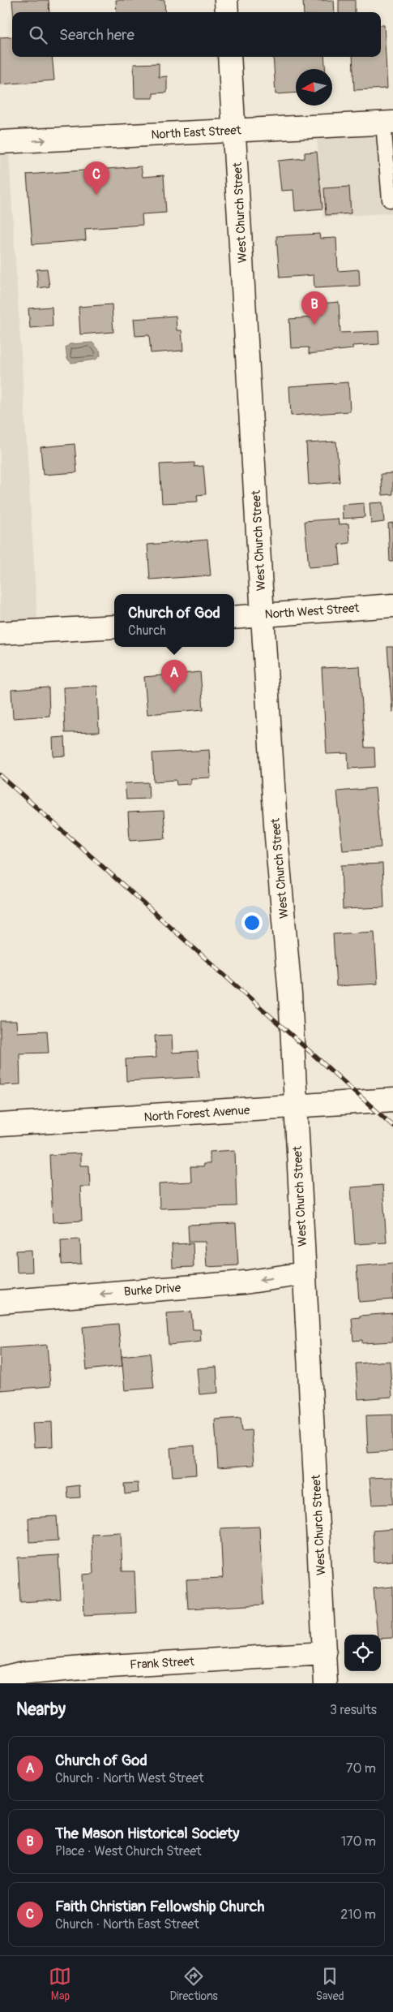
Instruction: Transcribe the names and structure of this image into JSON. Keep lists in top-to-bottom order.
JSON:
{
  "streets": {
    "street": [
      "North East Street",
      "West Church Street",
      "North West Street",
      "North Forest Avenue",
      "Burke Drive",
      "Frank Street"
    ]
  },
  "crossings": [
    ["North East Street", "West Church Street"],
    ["West Church Street", "North West Street"],
    ["West Church Street", "North Forest Avenue"],
    ["West Church Street", "Burke Drive"],
    ["West Church Street", "Frank Street"]
  ],
  "one_way": ["North East Street", "Burke Drive"],
  "north": "left",
  "page": {
    "search": "Search here",
    "pins": ["C", "B", "A"],
    "popup": ["Church of God", "Church"],
    "heading": ["Nearby", "3 results"],
    "list": [
      {
        "mark": "A",
        "name": "Church of God",
        "note": "Church · North West Street",
        "value": "70 m"
      },
      {
        "mark": "B",
        "name": "The Mason Historical Society",
        "note": "Place · West Church Street",
        "value": "170 m"
      },
      {
        "mark": "C",
        "name": "Faith Christian Fellowship Church",
        "note": "Church · North East Street",
        "value": "210 m"
      }
    ],
    "nav": ["Map", "Directions", "Saved"]
  }
}
